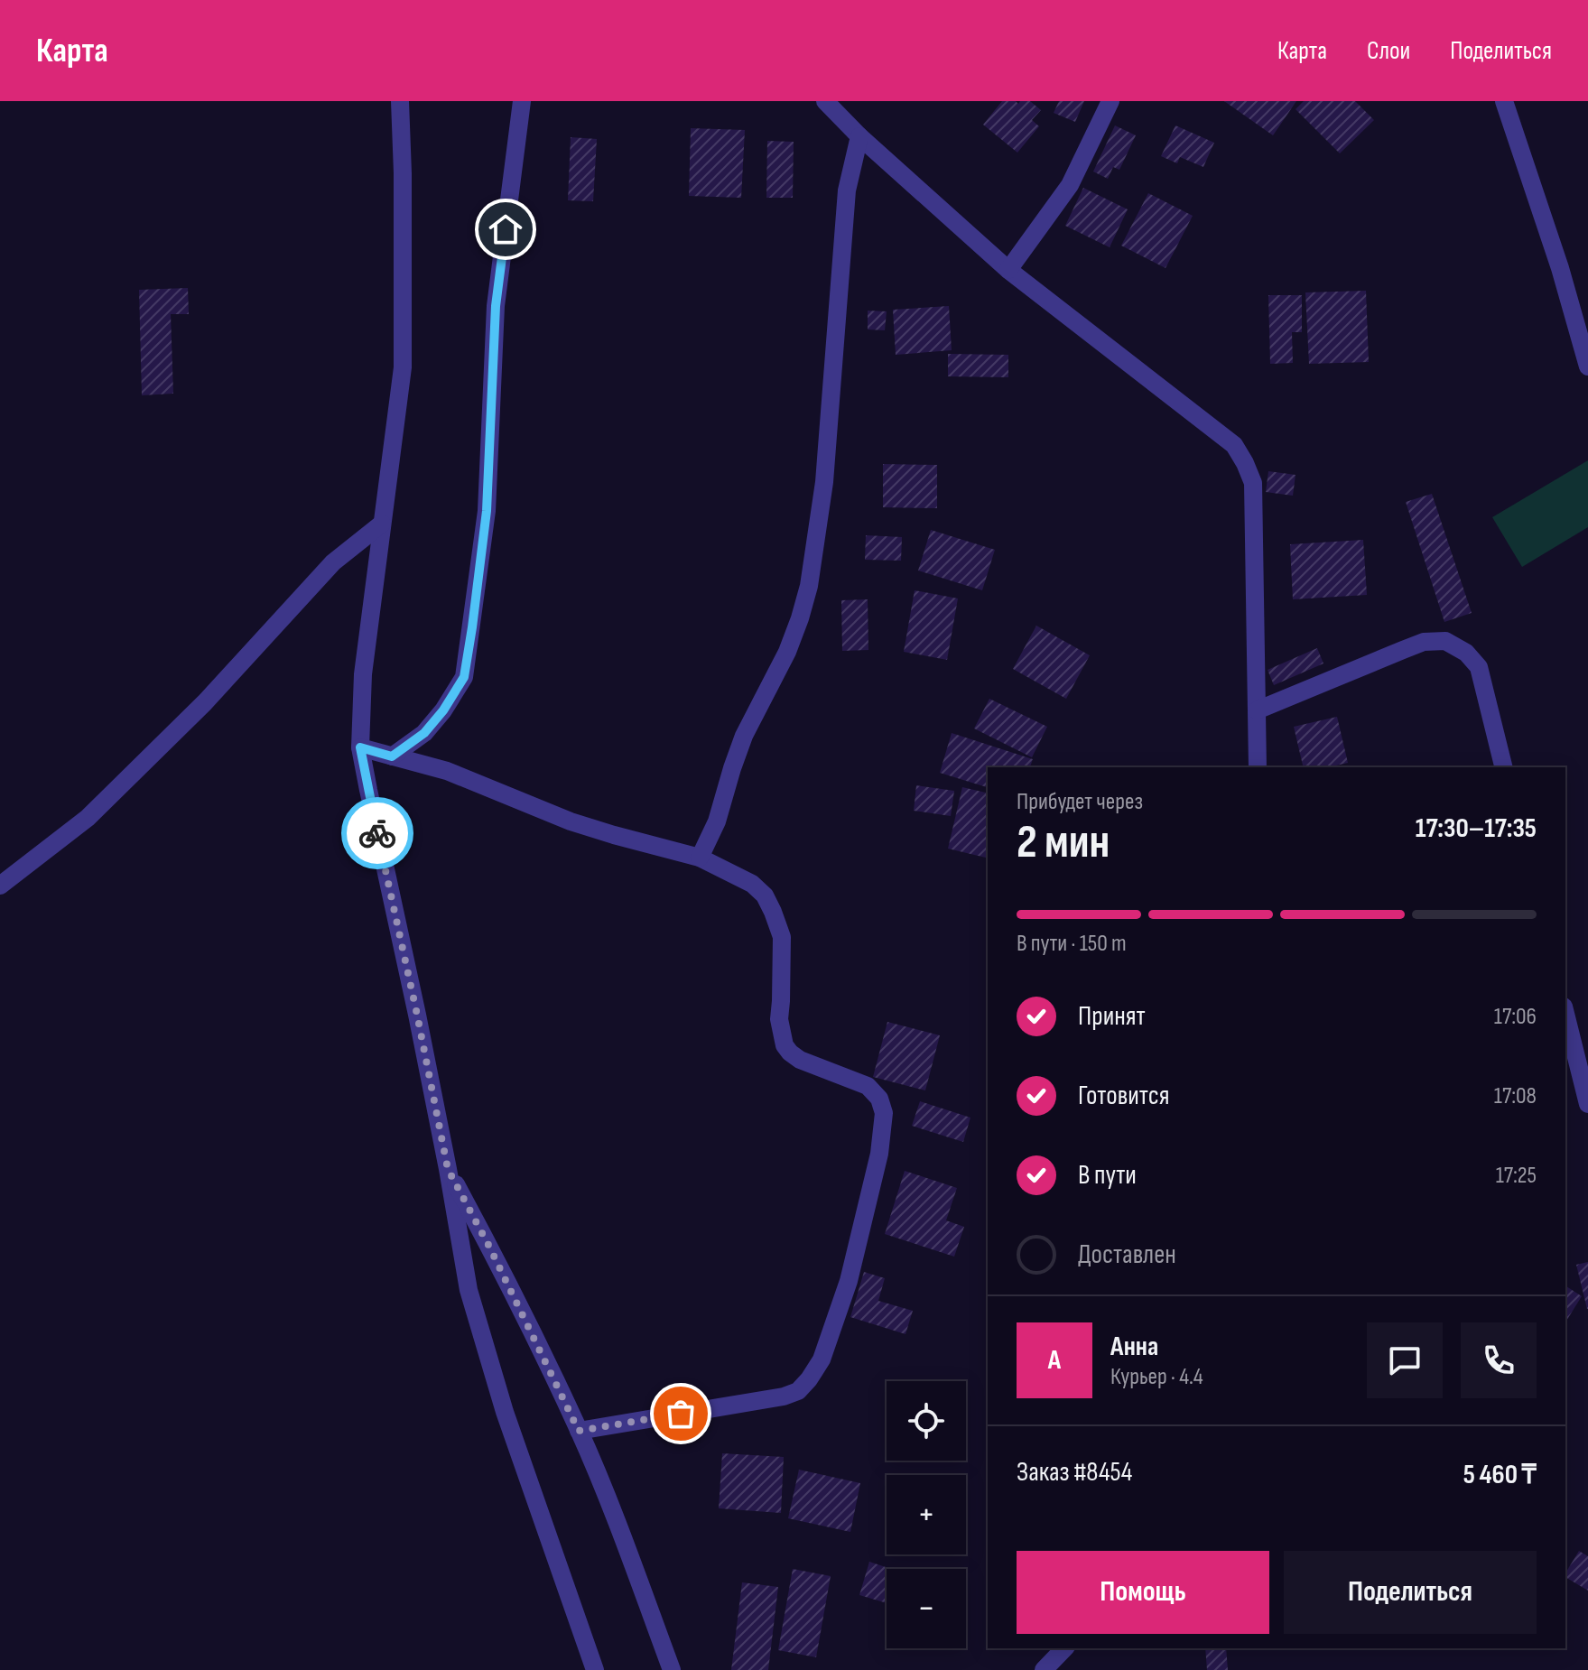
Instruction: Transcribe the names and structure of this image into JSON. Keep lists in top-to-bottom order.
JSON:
{
  "page": {
    "header": "Карта",
    "nav": ["Карта", "Слои", "Поделиться"],
    "heading": ["2 мин", "Прибудет через", "17:30–17:35"],
    "panel": [
      "Анна",
      "Курьер · 4.4",
      "Заказ #8454",
      "5 460 ₸"
    ],
    "bar": "В пути · 150 m",
    "list": [
      ["Принят", "17:06"],
      ["Готовится", "17:08"],
      ["В пути", "17:25"],
      "Доставлен"
    ],
    "round": "А",
    "map_buttons": ["+", "−"],
    "buttons": ["Помощь", "Поделиться"]
  }
}
